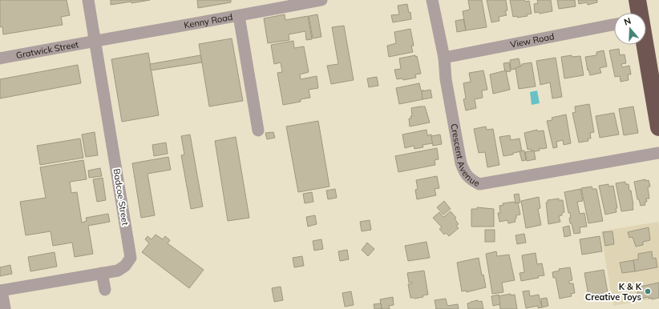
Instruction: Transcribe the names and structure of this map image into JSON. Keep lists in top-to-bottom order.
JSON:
{
  "streets": {
    "street": [
      "Kenny Road",
      "View Road",
      "Gratwick Street",
      "Crescent Avenue",
      "Badcoe Street"
    ]
  },
  "crossings": [
    ["Kenny Road", "Gratwick Street"],
    ["Kenny Road", "Badcoe Street"],
    ["View Road", "Crescent Avenue"],
    ["Gratwick Street", "Badcoe Street"]
  ],
  "places": ["K & K Creative Toys"],
  "north": "top"
}
